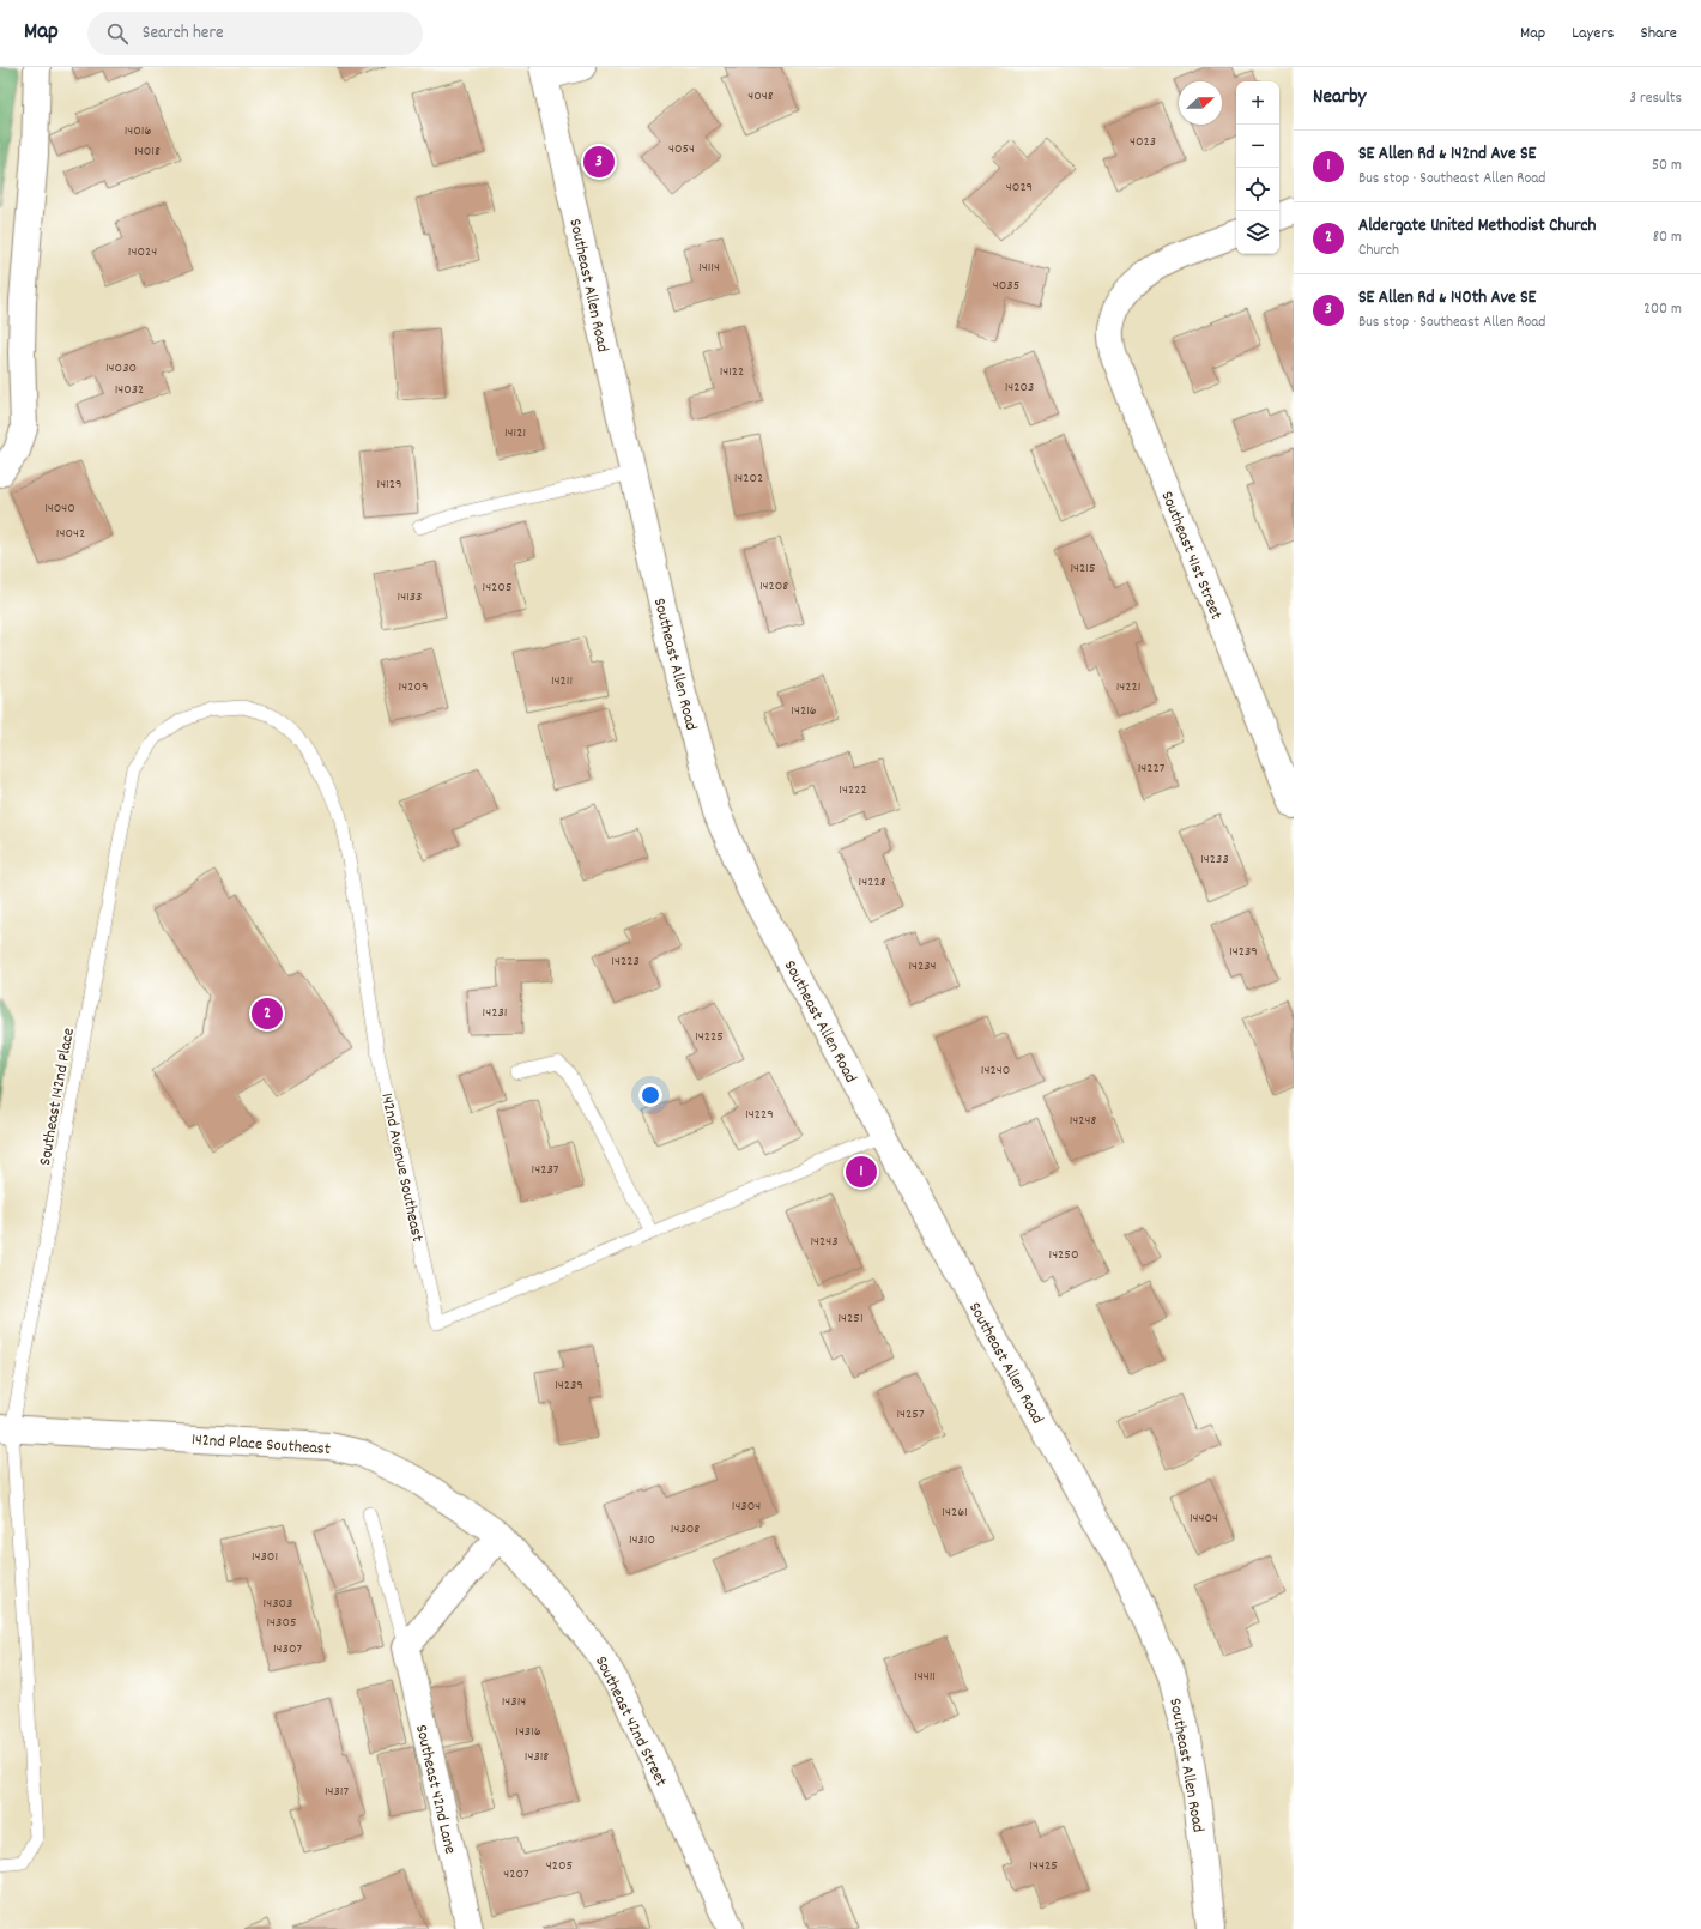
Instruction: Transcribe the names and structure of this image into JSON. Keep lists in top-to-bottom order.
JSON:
{
  "streets": {
    "street": [
      "Southeast Allen Road",
      "Southeast 41st Street",
      "142nd Place Southeast",
      "Southeast 42nd Street",
      "Southeast 42nd Lane"
    ],
    "lane": ["Southeast 142nd Place", "142nd Avenue Southeast"]
  },
  "crossings": [
    ["Southeast Allen Road", "142nd Avenue Southeast"],
    ["Southeast 142nd Place", "142nd Avenue Southeast"],
    ["Southeast 142nd Place", "142nd Place Southeast"],
    ["142nd Place Southeast", "Southeast 42nd Street"]
  ],
  "house_numbers": [
    "4048",
    "14016",
    "4023",
    "4054",
    "14018",
    "4029",
    "14024",
    "14114",
    "4035",
    "14030",
    "14122",
    "14203",
    "14032",
    "14121",
    "14202",
    "14129",
    "14040",
    "14042",
    "14215",
    "14208",
    "14205",
    "14133",
    "14211",
    "14209",
    "14221",
    "14216",
    "14227",
    "14222",
    "14233",
    "14228",
    "14239",
    "14223",
    "14234",
    "14231",
    "14225",
    "14240",
    "14229",
    "14248",
    "14237",
    "14243",
    "14250",
    "14251",
    "14239",
    "14257",
    "14304",
    "14261",
    "14404",
    "14308",
    "14310",
    "14301",
    "14303",
    "14305",
    "14307",
    "14411",
    "14314",
    "14316",
    "14318",
    "14317",
    "4205",
    "14425",
    "4207"
  ],
  "north": "right",
  "page": {
    "header": "Map",
    "search": "Search here",
    "nav": ["Map", "Layers", "Share"],
    "heading": ["Nearby", "3 results"],
    "map_buttons": ["+", "−"],
    "list": [
      {
        "mark": "1",
        "name": "SE Allen Rd & 142nd Ave SE",
        "note": "Bus stop · Southeast Allen Road",
        "value": "50 m"
      },
      {
        "mark": "2",
        "name": "Aldergate United Methodist Church",
        "note": "Church",
        "value": "80 m"
      },
      {
        "mark": "3",
        "name": "SE Allen Rd & 140th Ave SE",
        "note": "Bus stop · Southeast Allen Road",
        "value": "200 m"
      }
    ],
    "pins": ["3", "2", "1"]
  }
}
